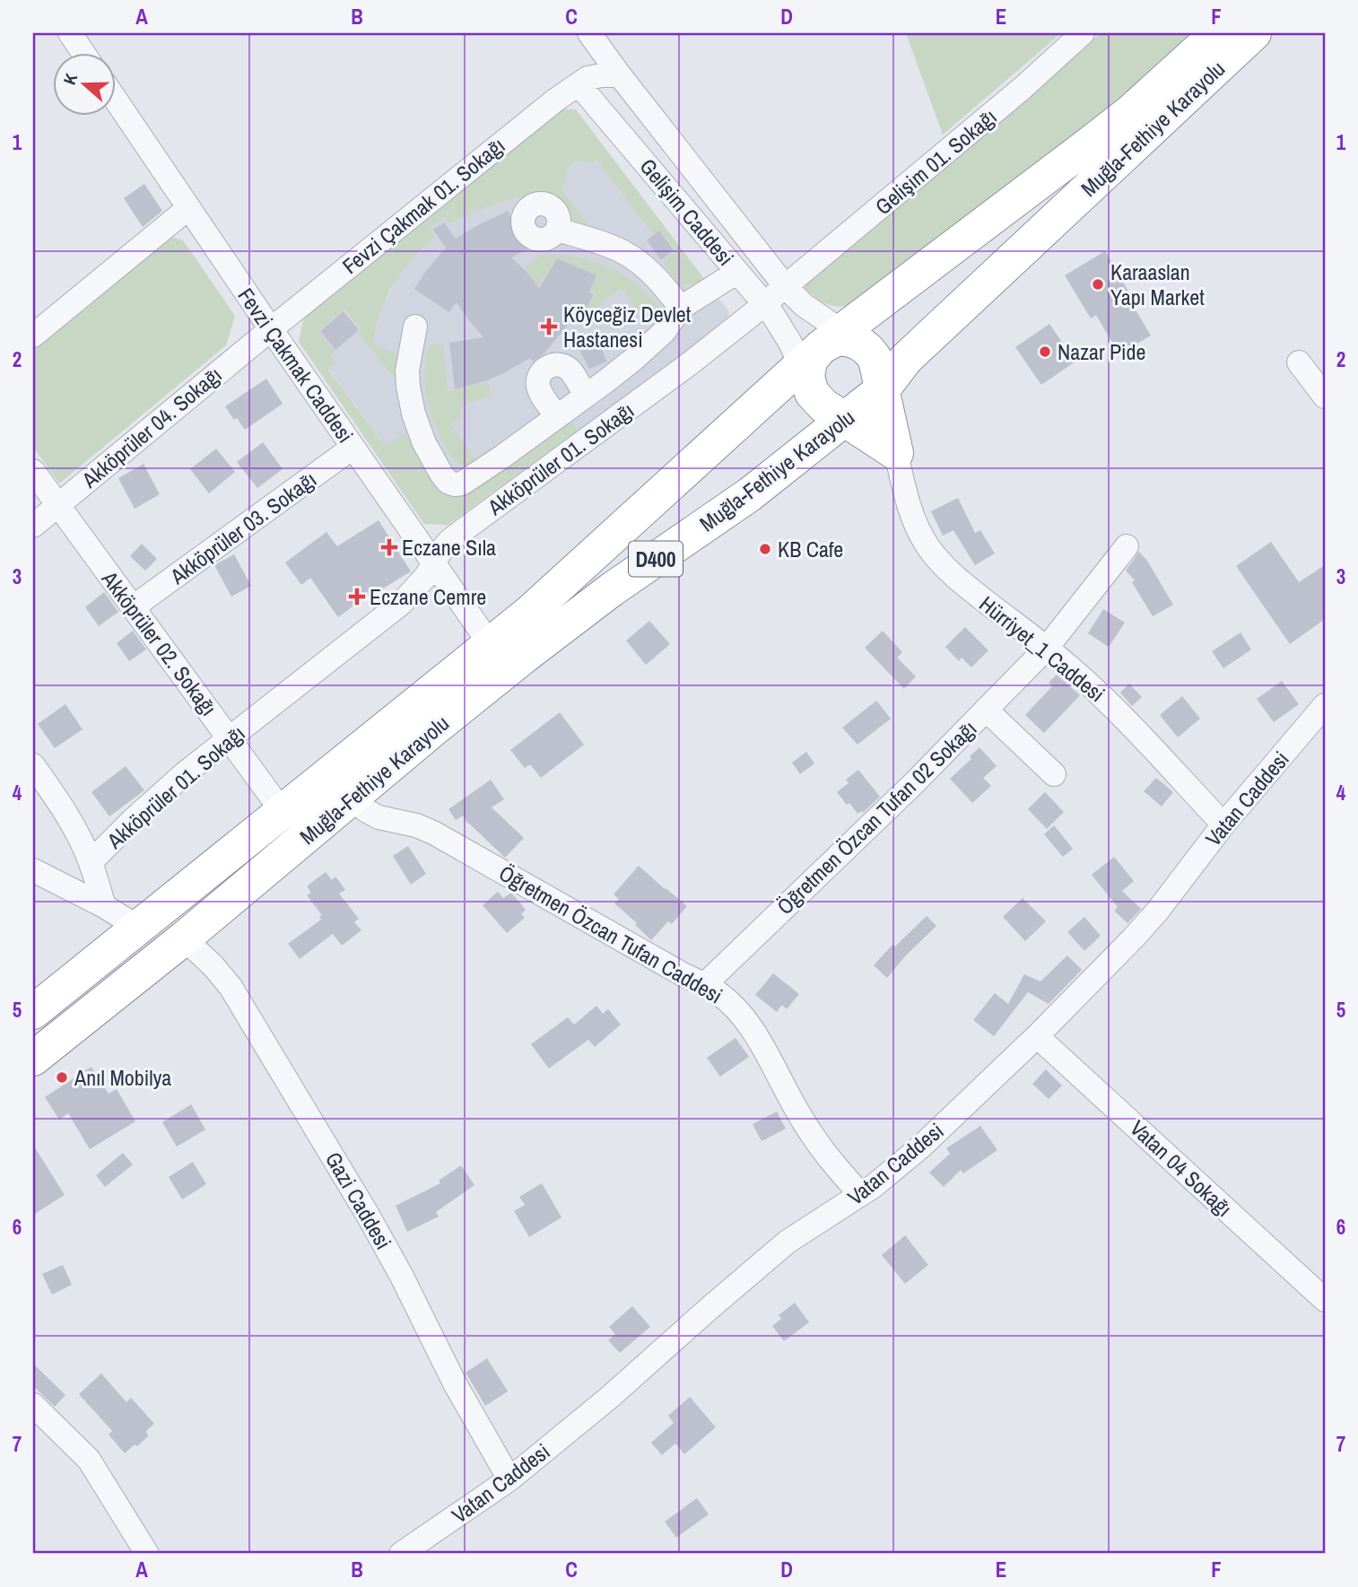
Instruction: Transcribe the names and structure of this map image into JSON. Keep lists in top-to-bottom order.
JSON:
{
  "streets": {
    "highway": ["Muğla-Fethiye Karayolu", "D400"],
    "street": [
      "Gelişim 01. Sokağı",
      "Fevzi Çakmak 01. Sokağı",
      "Gelişim Caddesi",
      "Fevzi Çakmak Caddesi",
      "Akköprüler 04. Sokağı",
      "Akköprüler 01. Sokağı",
      "Akköprüler 03. Sokağı",
      "Akköprüler 02. Sokağı",
      "Hürriyet_1 Caddesi",
      "Vatan Caddesi",
      "Öğretmen Özcan Tufan 02 Sokağı",
      "Öğretmen Özcan Tufan Caddesi",
      "Vatan 04 Sokağı",
      "Gazi Caddesi"
    ]
  },
  "crossings": [
    ["Muğla-Fethiye Karayolu", "Gelişim Caddesi"],
    ["Muğla-Fethiye Karayolu", "Fevzi Çakmak Caddesi"],
    ["Muğla-Fethiye Karayolu", "Akköprüler 02. Sokağı"],
    ["Muğla-Fethiye Karayolu", "Öğretmen Özcan Tufan Caddesi"],
    ["Muğla-Fethiye Karayolu", "Gazi Caddesi"],
    ["Gelişim 01. Sokağı", "Gelişim Caddesi"],
    ["Gelişim 01. Sokağı", "Akköprüler 01. Sokağı"],
    ["Fevzi Çakmak 01. Sokağı", "Gelişim Caddesi"],
    ["Fevzi Çakmak 01. Sokağı", "Fevzi Çakmak Caddesi"],
    ["Fevzi Çakmak 01. Sokağı", "Akköprüler 04. Sokağı"],
    ["Gelişim Caddesi", "Akköprüler 01. Sokağı"],
    ["Fevzi Çakmak Caddesi", "Akköprüler 04. Sokağı"],
    ["Fevzi Çakmak Caddesi", "Akköprüler 01. Sokağı"],
    ["Fevzi Çakmak Caddesi", "Akköprüler 03. Sokağı"],
    ["Akköprüler 04. Sokağı", "Akköprüler 02. Sokağı"],
    ["Akköprüler 01. Sokağı", "Akköprüler 02. Sokağı"],
    ["Akköprüler 03. Sokağı", "Akköprüler 02. Sokağı"],
    ["Hürriyet_1 Caddesi", "Vatan Caddesi"],
    ["Hürriyet_1 Caddesi", "Öğretmen Özcan Tufan 02 Sokağı"],
    ["Vatan Caddesi", "Öğretmen Özcan Tufan Caddesi"],
    ["Vatan Caddesi", "Vatan 04 Sokağı"],
    ["Vatan Caddesi", "Gazi Caddesi"],
    ["Öğretmen Özcan Tufan 02 Sokağı", "Öğretmen Özcan Tufan Caddesi"]
  ],
  "places": {
    "other": [
      "Karaaslan Yapı Market",
      "Nazar Pide",
      "KB Cafe",
      "Anıl Mobilya"
    ],
    "health": ["Köyceğiz Devlet Hastanesi", "Eczane Sıla", "Eczane Cemre"]
  },
  "north": "left",
  "grid": {
    "columns": [
      "A",
      "B",
      "C",
      "D",
      "E",
      "F"
    ],
    "rows": [
      "1",
      "2",
      "3",
      "4",
      "5",
      "6",
      "7"
    ]
  }
}
